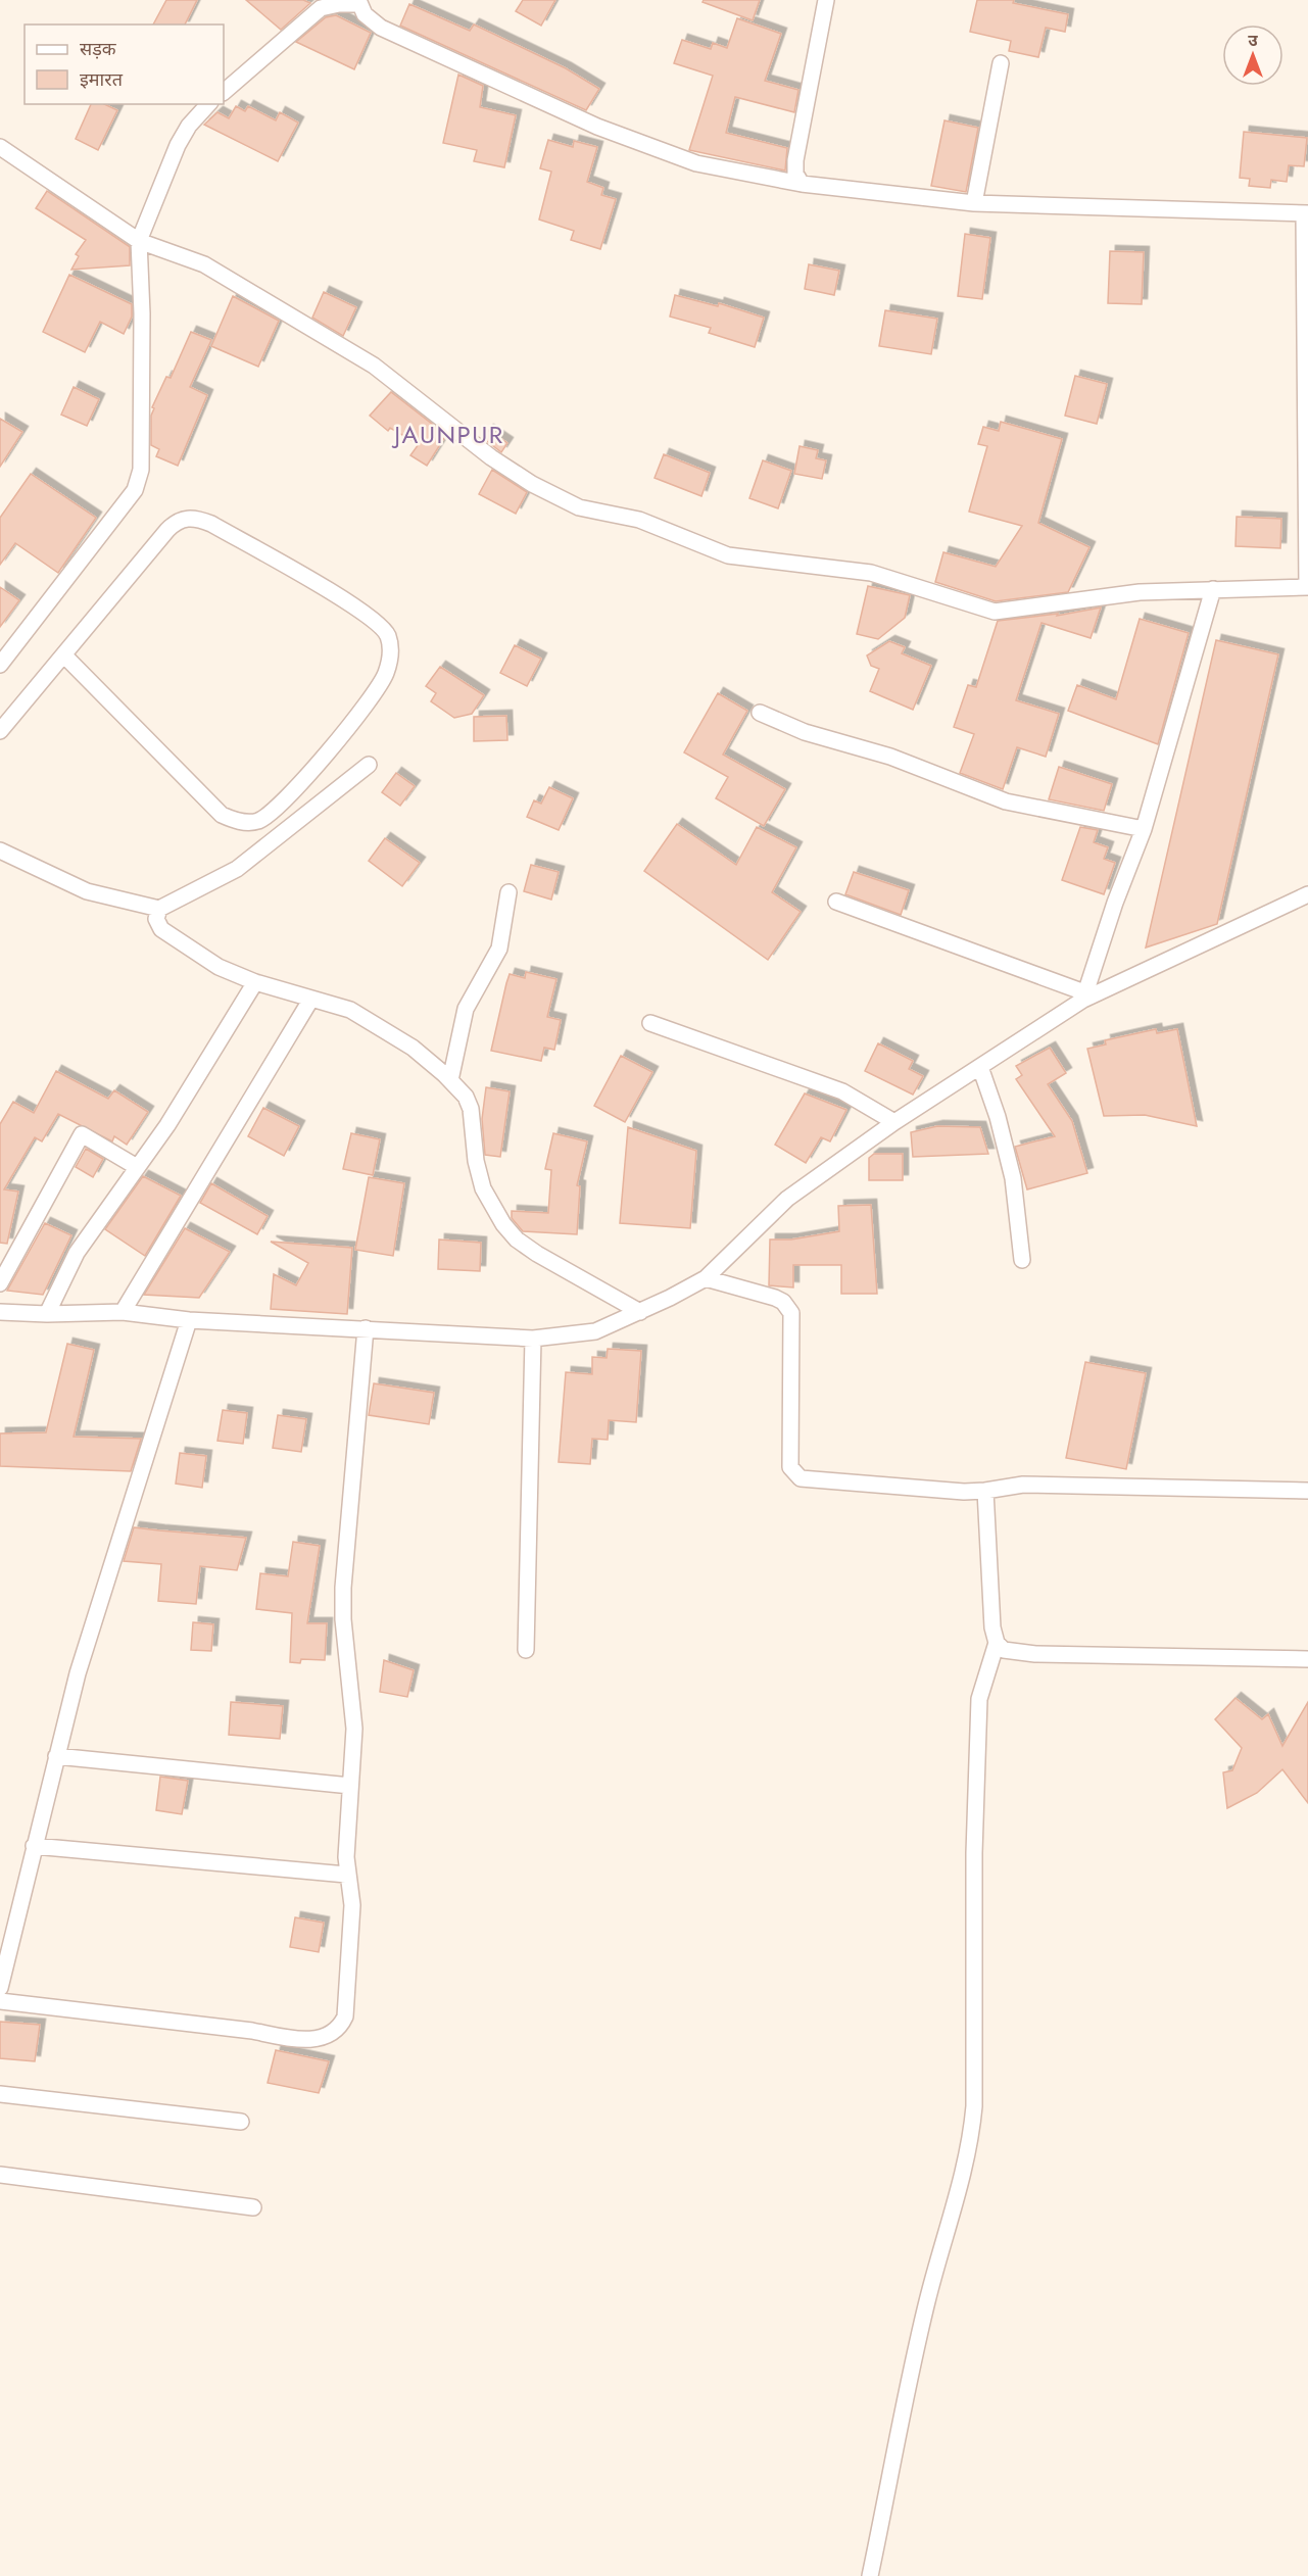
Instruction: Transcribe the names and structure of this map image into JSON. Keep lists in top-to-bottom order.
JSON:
{
  "districts": ["JAUNPUR"],
  "legend": ["सड़क", "इमारत"],
  "north": "top"
}
